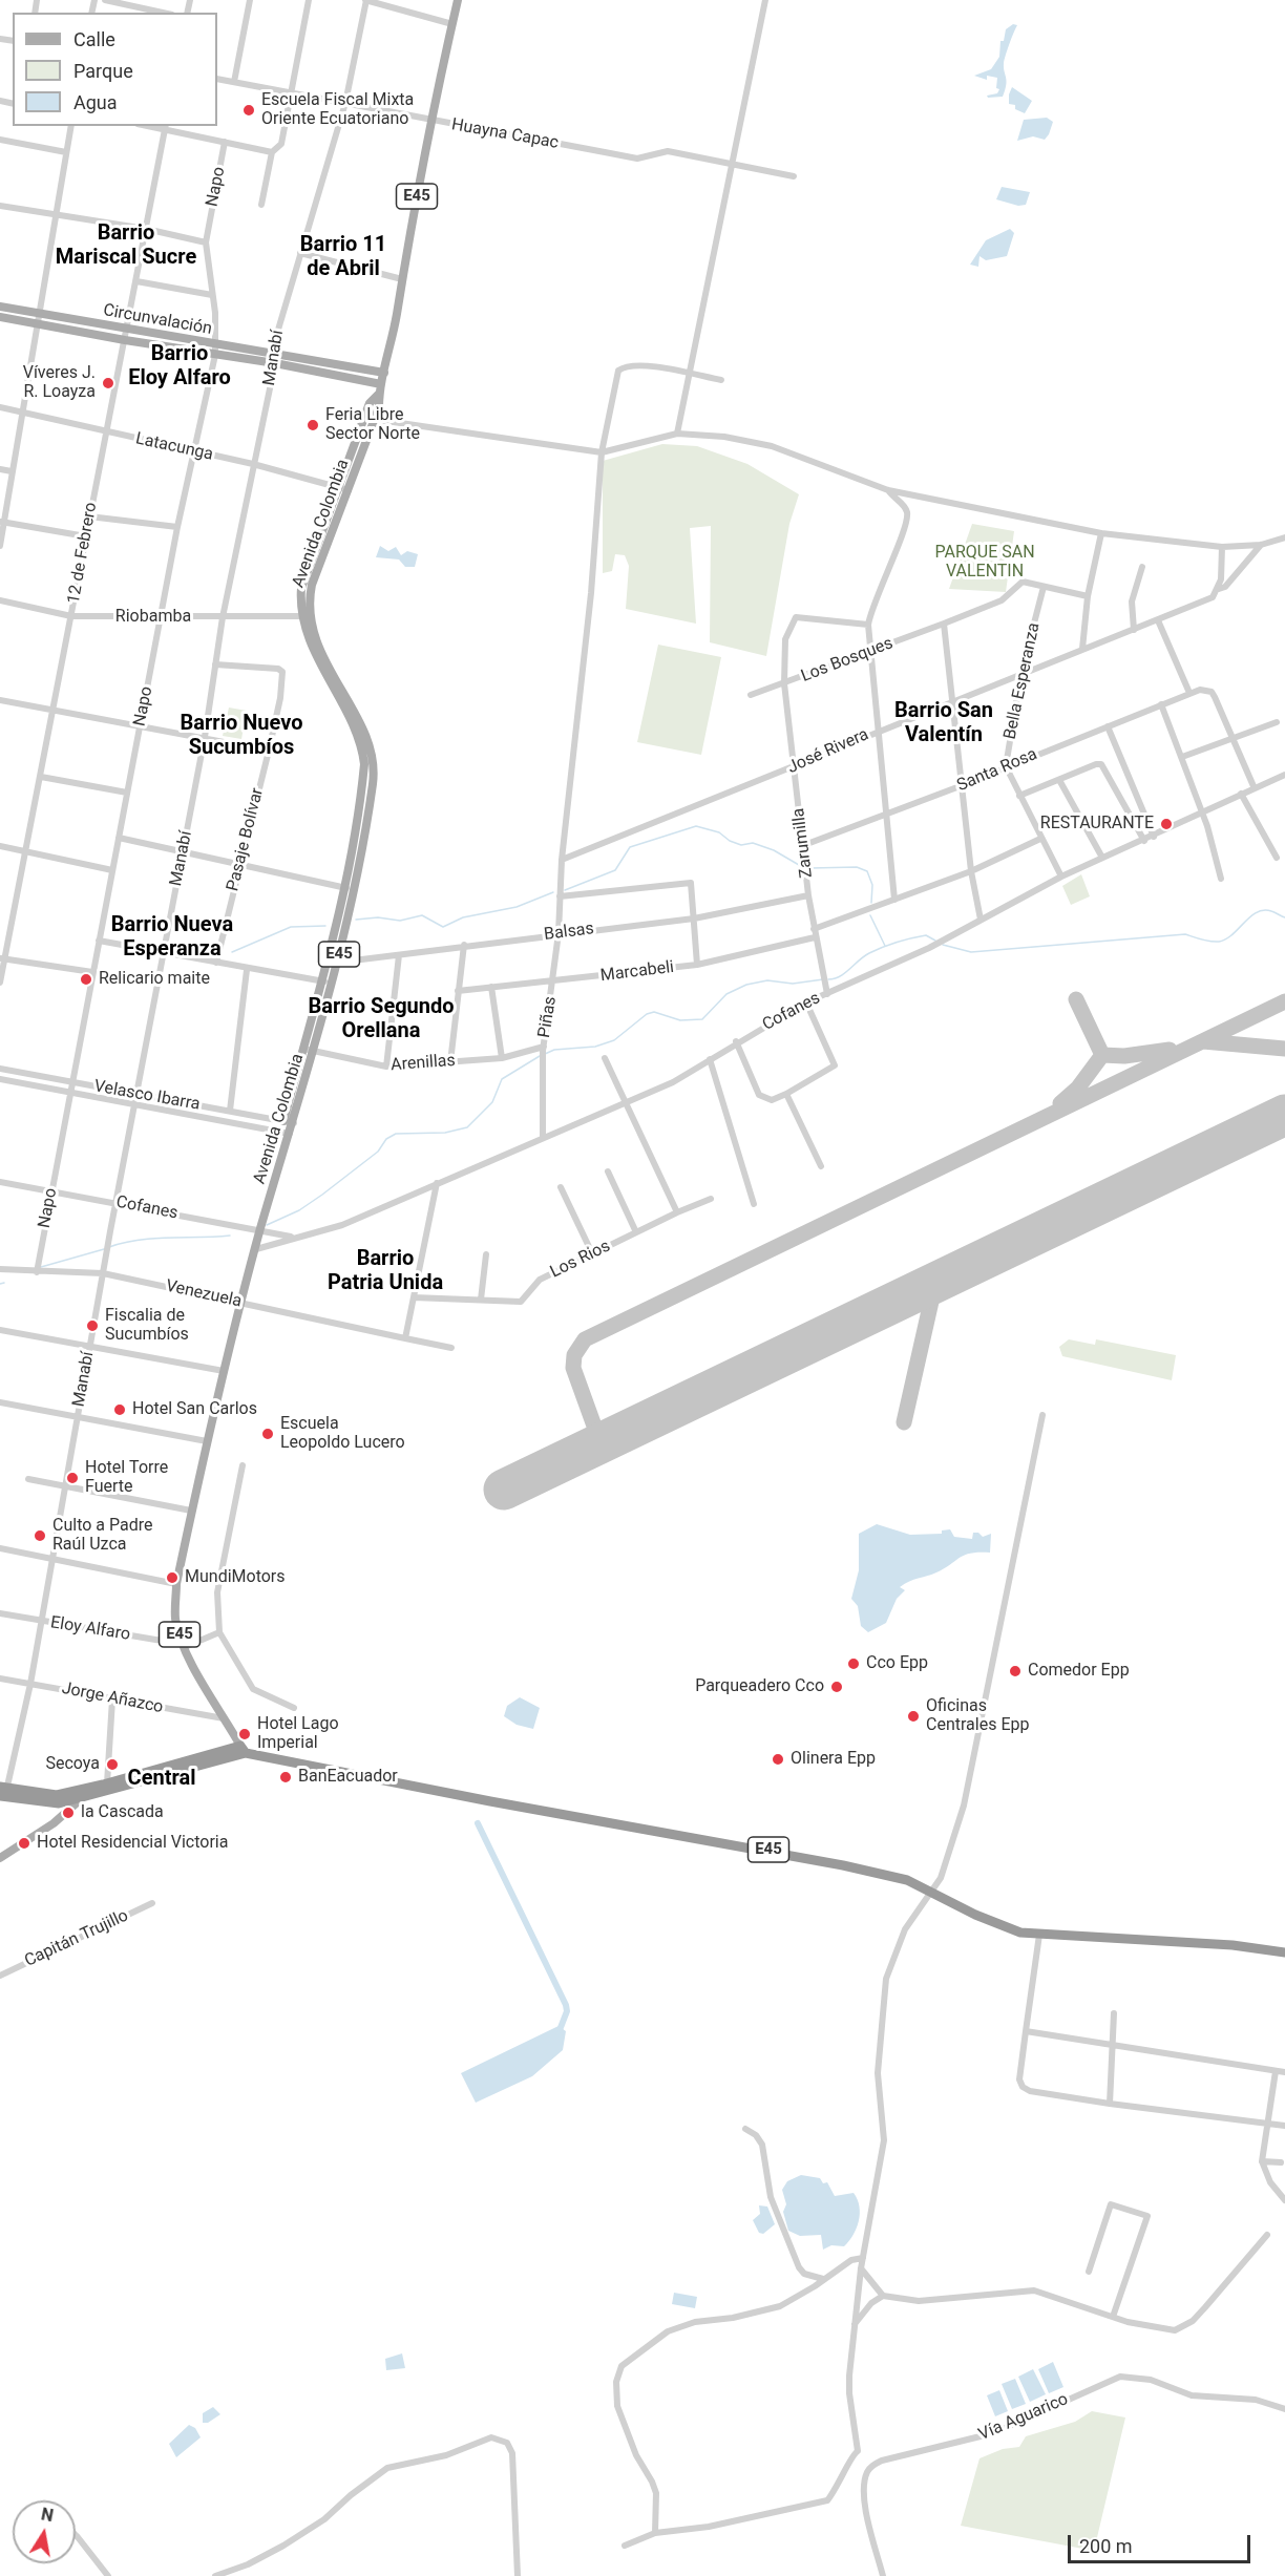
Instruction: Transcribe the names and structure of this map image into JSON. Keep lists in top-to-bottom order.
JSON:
{
  "streets": {
    "highway": ["E45"],
    "main road": ["Circunvalación", "Avenida Colombia"],
    "street": [
      "Huayna Capac",
      "Napo",
      "Manabí",
      "Latacunga",
      "12 de Febrero",
      "Riobamba",
      "Los Bosques",
      "Bella Esperanza",
      "José Rivera",
      "Santa Rosa",
      "Pasaje Bolívar",
      "Zarumilla",
      "Balsas",
      "Marcabeli",
      "Cofanes",
      "Piñas",
      "Arenillas",
      "Velasco Ibarra",
      "Los Rios",
      "Venezuela",
      "Eloy Alfaro",
      "Jorge Añazco",
      "Capitán Trujillo",
      "Vía Aguarico"
    ]
  },
  "crossings": [
    ["Huayna Capac", "Manabí"],
    ["Huayna Capac", "Avenida Colombia"],
    ["Napo", "Circunvalación"],
    ["Napo", "Latacunga"],
    ["Napo", "Riobamba"],
    ["Napo", "Cofanes"],
    ["Napo", "Velasco Ibarra"],
    ["Napo", "Venezuela"],
    ["E45", "Manabí"],
    ["E45", "Avenida Colombia"],
    ["Circunvalación", "Manabí"],
    ["Circunvalación", "Avenida Colombia"],
    ["Circunvalación", "12 de Febrero"],
    ["Manabí", "Latacunga"],
    ["Manabí", "Riobamba"],
    ["Manabí", "Pasaje Bolívar"],
    ["Manabí", "Cofanes"],
    ["Manabí", "Velasco Ibarra"],
    ["Manabí", "Venezuela"],
    ["Manabí", "Eloy Alfaro"],
    ["Manabí", "Jorge Añazco"],
    ["Latacunga", "Avenida Colombia"],
    ["Latacunga", "12 de Febrero"],
    ["Avenida Colombia", "Riobamba"],
    ["Avenida Colombia", "Balsas"],
    ["Avenida Colombia", "Cofanes"],
    ["Avenida Colombia", "Arenillas"],
    ["Avenida Colombia", "Velasco Ibarra"],
    ["Avenida Colombia", "Venezuela"],
    ["Avenida Colombia", "Eloy Alfaro"],
    ["Avenida Colombia", "Jorge Añazco"],
    ["12 de Febrero", "Riobamba"],
    ["Los Bosques", "Bella Esperanza"],
    ["Los Bosques", "Zarumilla"],
    ["Bella Esperanza", "José Rivera"],
    ["Bella Esperanza", "Santa Rosa"],
    ["José Rivera", "Zarumilla"],
    ["José Rivera", "Piñas"],
    ["Santa Rosa", "Zarumilla"],
    ["Zarumilla", "Balsas"],
    ["Zarumilla", "Marcabeli"],
    ["Zarumilla", "Cofanes"],
    ["Balsas", "Piñas"],
    ["Marcabeli", "Piñas"],
    ["Cofanes", "Piñas"],
    ["Piñas", "Arenillas"]
  ],
  "districts": [
    "Barrio Mariscal Sucre",
    "Barrio 11 de Abril",
    "Barrio Eloy Alfaro",
    "Barrio San Valentín",
    "Barrio Nuevo Sucumbíos",
    "Barrio Nueva Esperanza",
    "Barrio Segundo Orellana",
    "Barrio Patria Unida",
    "Central"
  ],
  "parks": ["PARQUE SAN VALENTIN"],
  "places": [
    "Escuela Fiscal Mixta Oriente Ecuatoriano",
    "Víveres J. R. Loayza",
    "Feria Libre Sector Norte",
    "RESTAURANTE",
    "Relicario maite",
    "Fiscalia de Sucumbíos",
    "Hotel San Carlos",
    "Escuela Leopoldo Lucero",
    "Hotel Torre Fuerte",
    "Culto a Padre Raúl Uzca",
    "MundiMotors",
    "Cco Epp",
    "Comedor Epp",
    "Parqueadero Cco",
    "Oficinas Centrales Epp",
    "Hotel Lago Imperial",
    "Olinera Epp",
    "Secoya",
    "BanEacuador",
    "la Cascada",
    "Hotel Residencial Victoria"
  ],
  "legend": ["Calle", "Parque", "Agua"],
  "scale_bar": "200 m",
  "north": "top"
}
